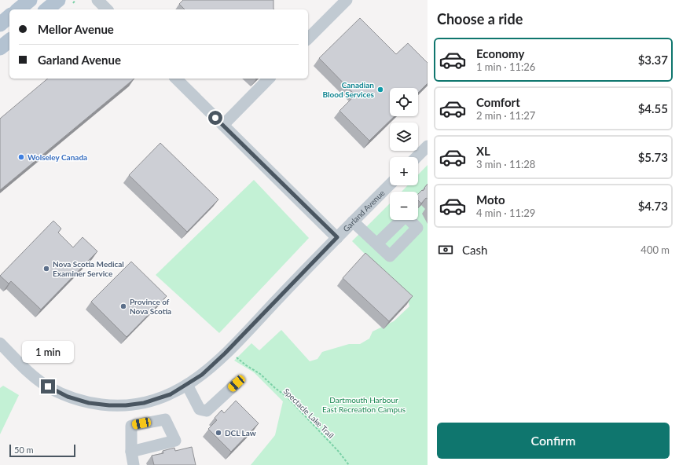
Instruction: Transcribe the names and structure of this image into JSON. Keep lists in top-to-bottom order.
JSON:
{
  "streets": {
    "street": ["Garland Avenue"],
    "path": ["Spectacle Lake Trail"]
  },
  "crossings": [
    ["Garland Avenue", "Spectacle Lake Trail"]
  ],
  "parks": ["Dartmouth Harbour East Recreation Campus"],
  "places": [
    "Canadian Blood Services",
    "Wolseley Canada",
    "Nova Scotia Medical Examiner Service",
    "Province of Nova Scotia",
    "DCL Law"
  ],
  "scale_bar": "50 m",
  "page": {
    "heading": "Choose a ride",
    "banner": ["Mellor Avenue", "Garland Avenue"],
    "list": [
      {
        "name": "Economy",
        "note": "1 min · 11:26",
        "value": "$3.37"
      },
      {
        "name": "Comfort",
        "note": "2 min · 11:27",
        "value": "$4.55"
      },
      {
        "name": "XL",
        "note": "3 min · 11:28",
        "value": "$5.73"
      },
      {
        "name": "Moto",
        "note": "4 min · 11:29",
        "value": "$4.73"
      }
    ],
    "map_buttons": ["+", "−"],
    "pay": ["Cash", "400 m"],
    "bubble": "1 min",
    "buttons": "Confirm",
    "scale": "50 m"
  }
}
